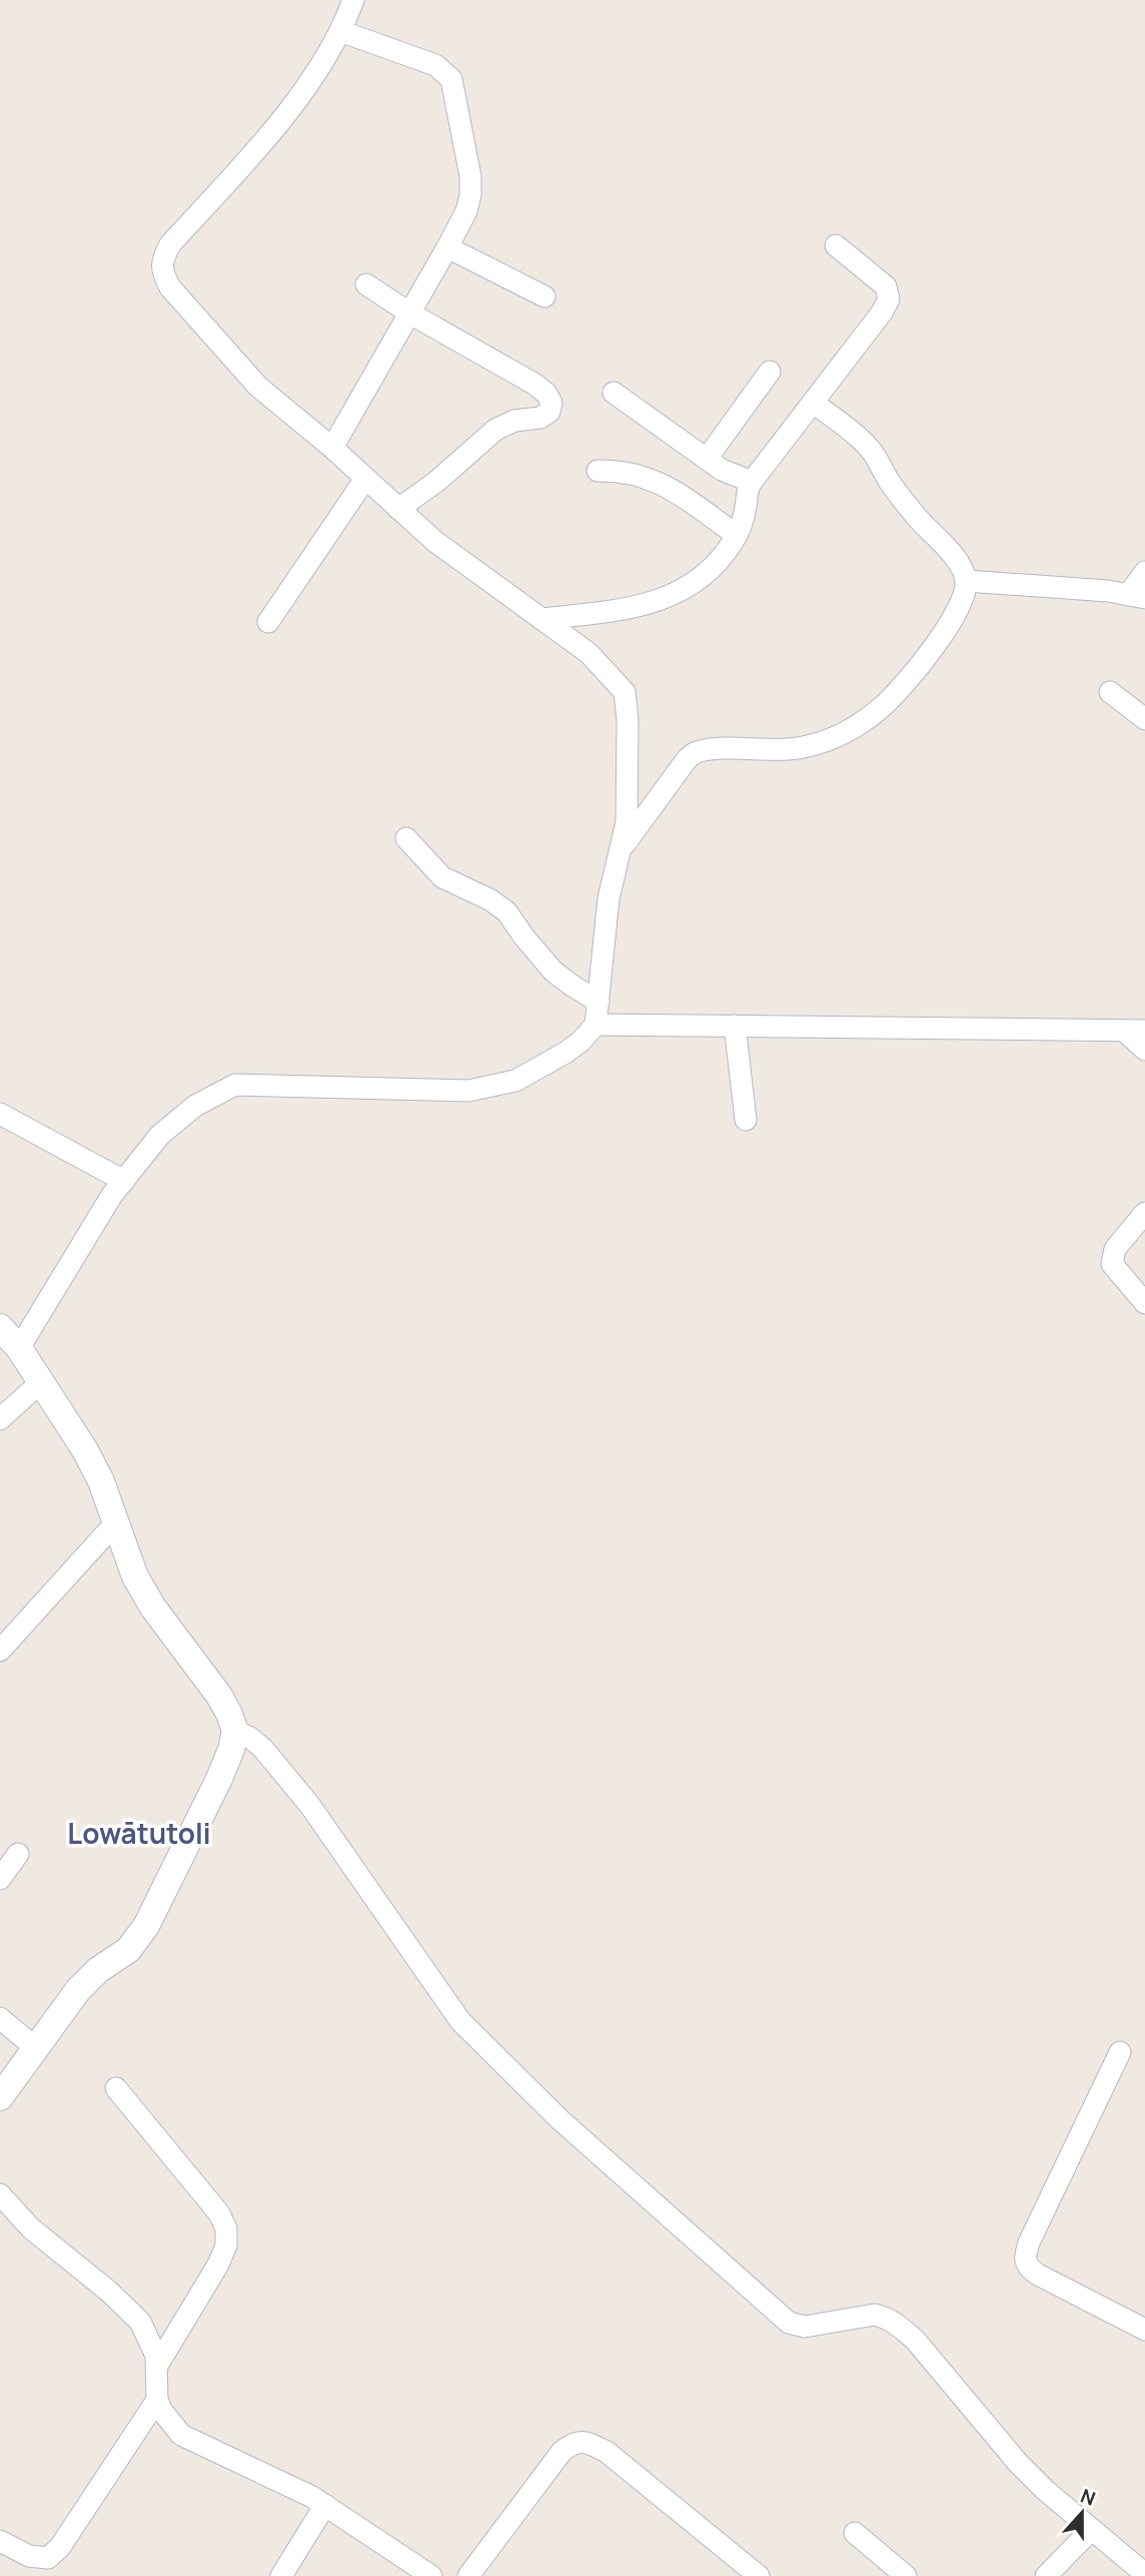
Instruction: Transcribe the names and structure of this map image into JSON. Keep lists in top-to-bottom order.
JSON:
{
  "districts": ["Lowātutoli"],
  "north": "top"
}
